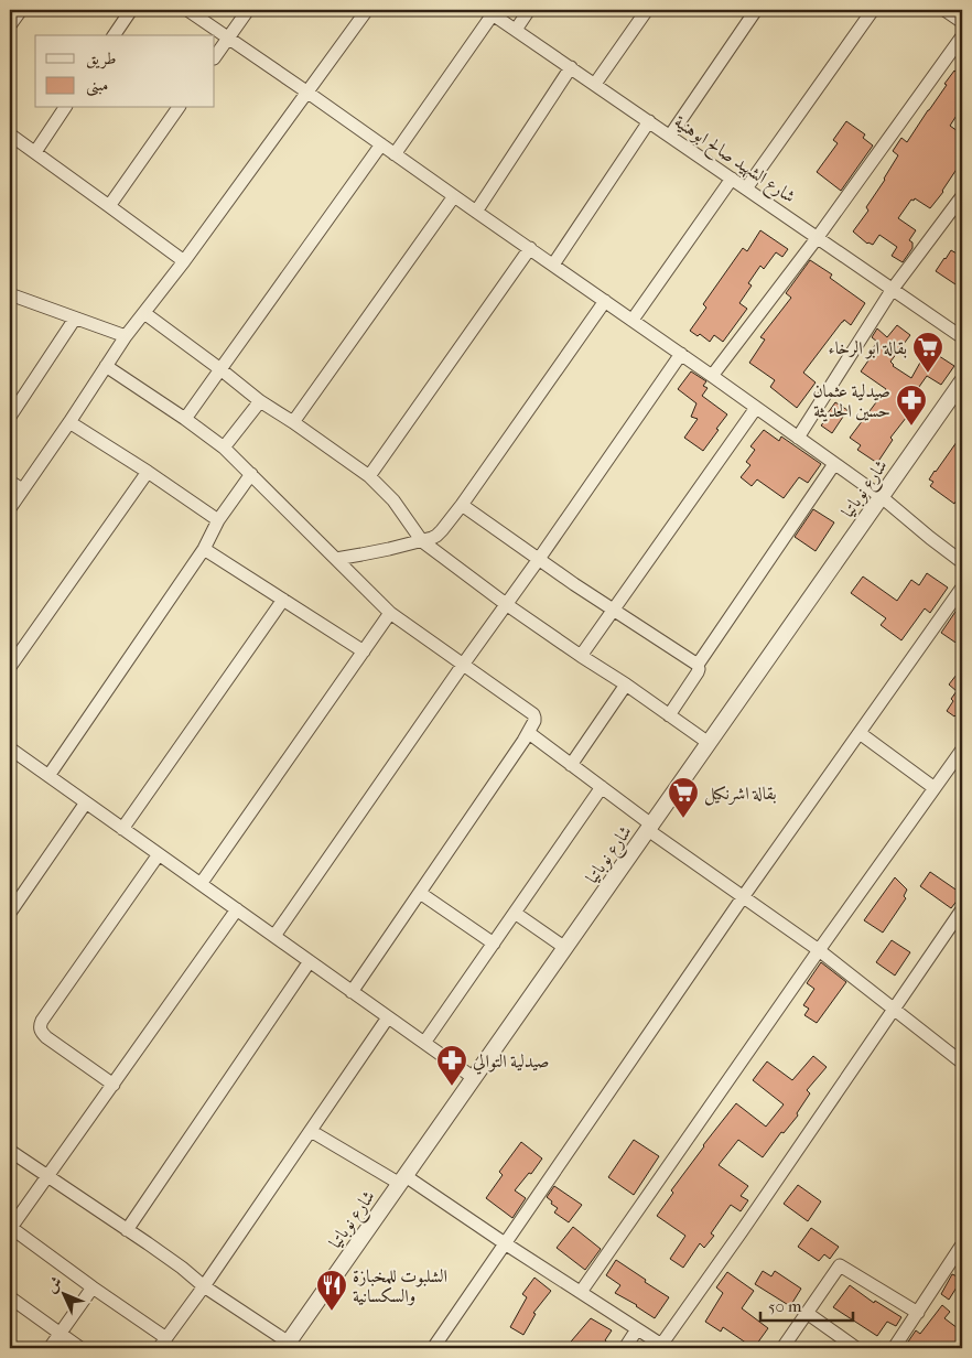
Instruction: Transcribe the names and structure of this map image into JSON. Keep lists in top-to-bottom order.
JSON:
{
  "streets": {
    "street": ["شارع الشهيد صالح ابوهنية", "شارع نوباتيا"]
  },
  "places": {
    "supermarket": ["بقالة ابو الرخاء", "بقالة اشرنكيل"],
    "pharmacy": ["صيدلية عثمان حسين الحديثة", "صيدلية التوالي"],
    "restaurant": ["الشلبوت للمخبازة والسكسانية"]
  },
  "legend": ["طريق", "مبنى"],
  "scale_bar": "50 m",
  "north": "top left"
}
